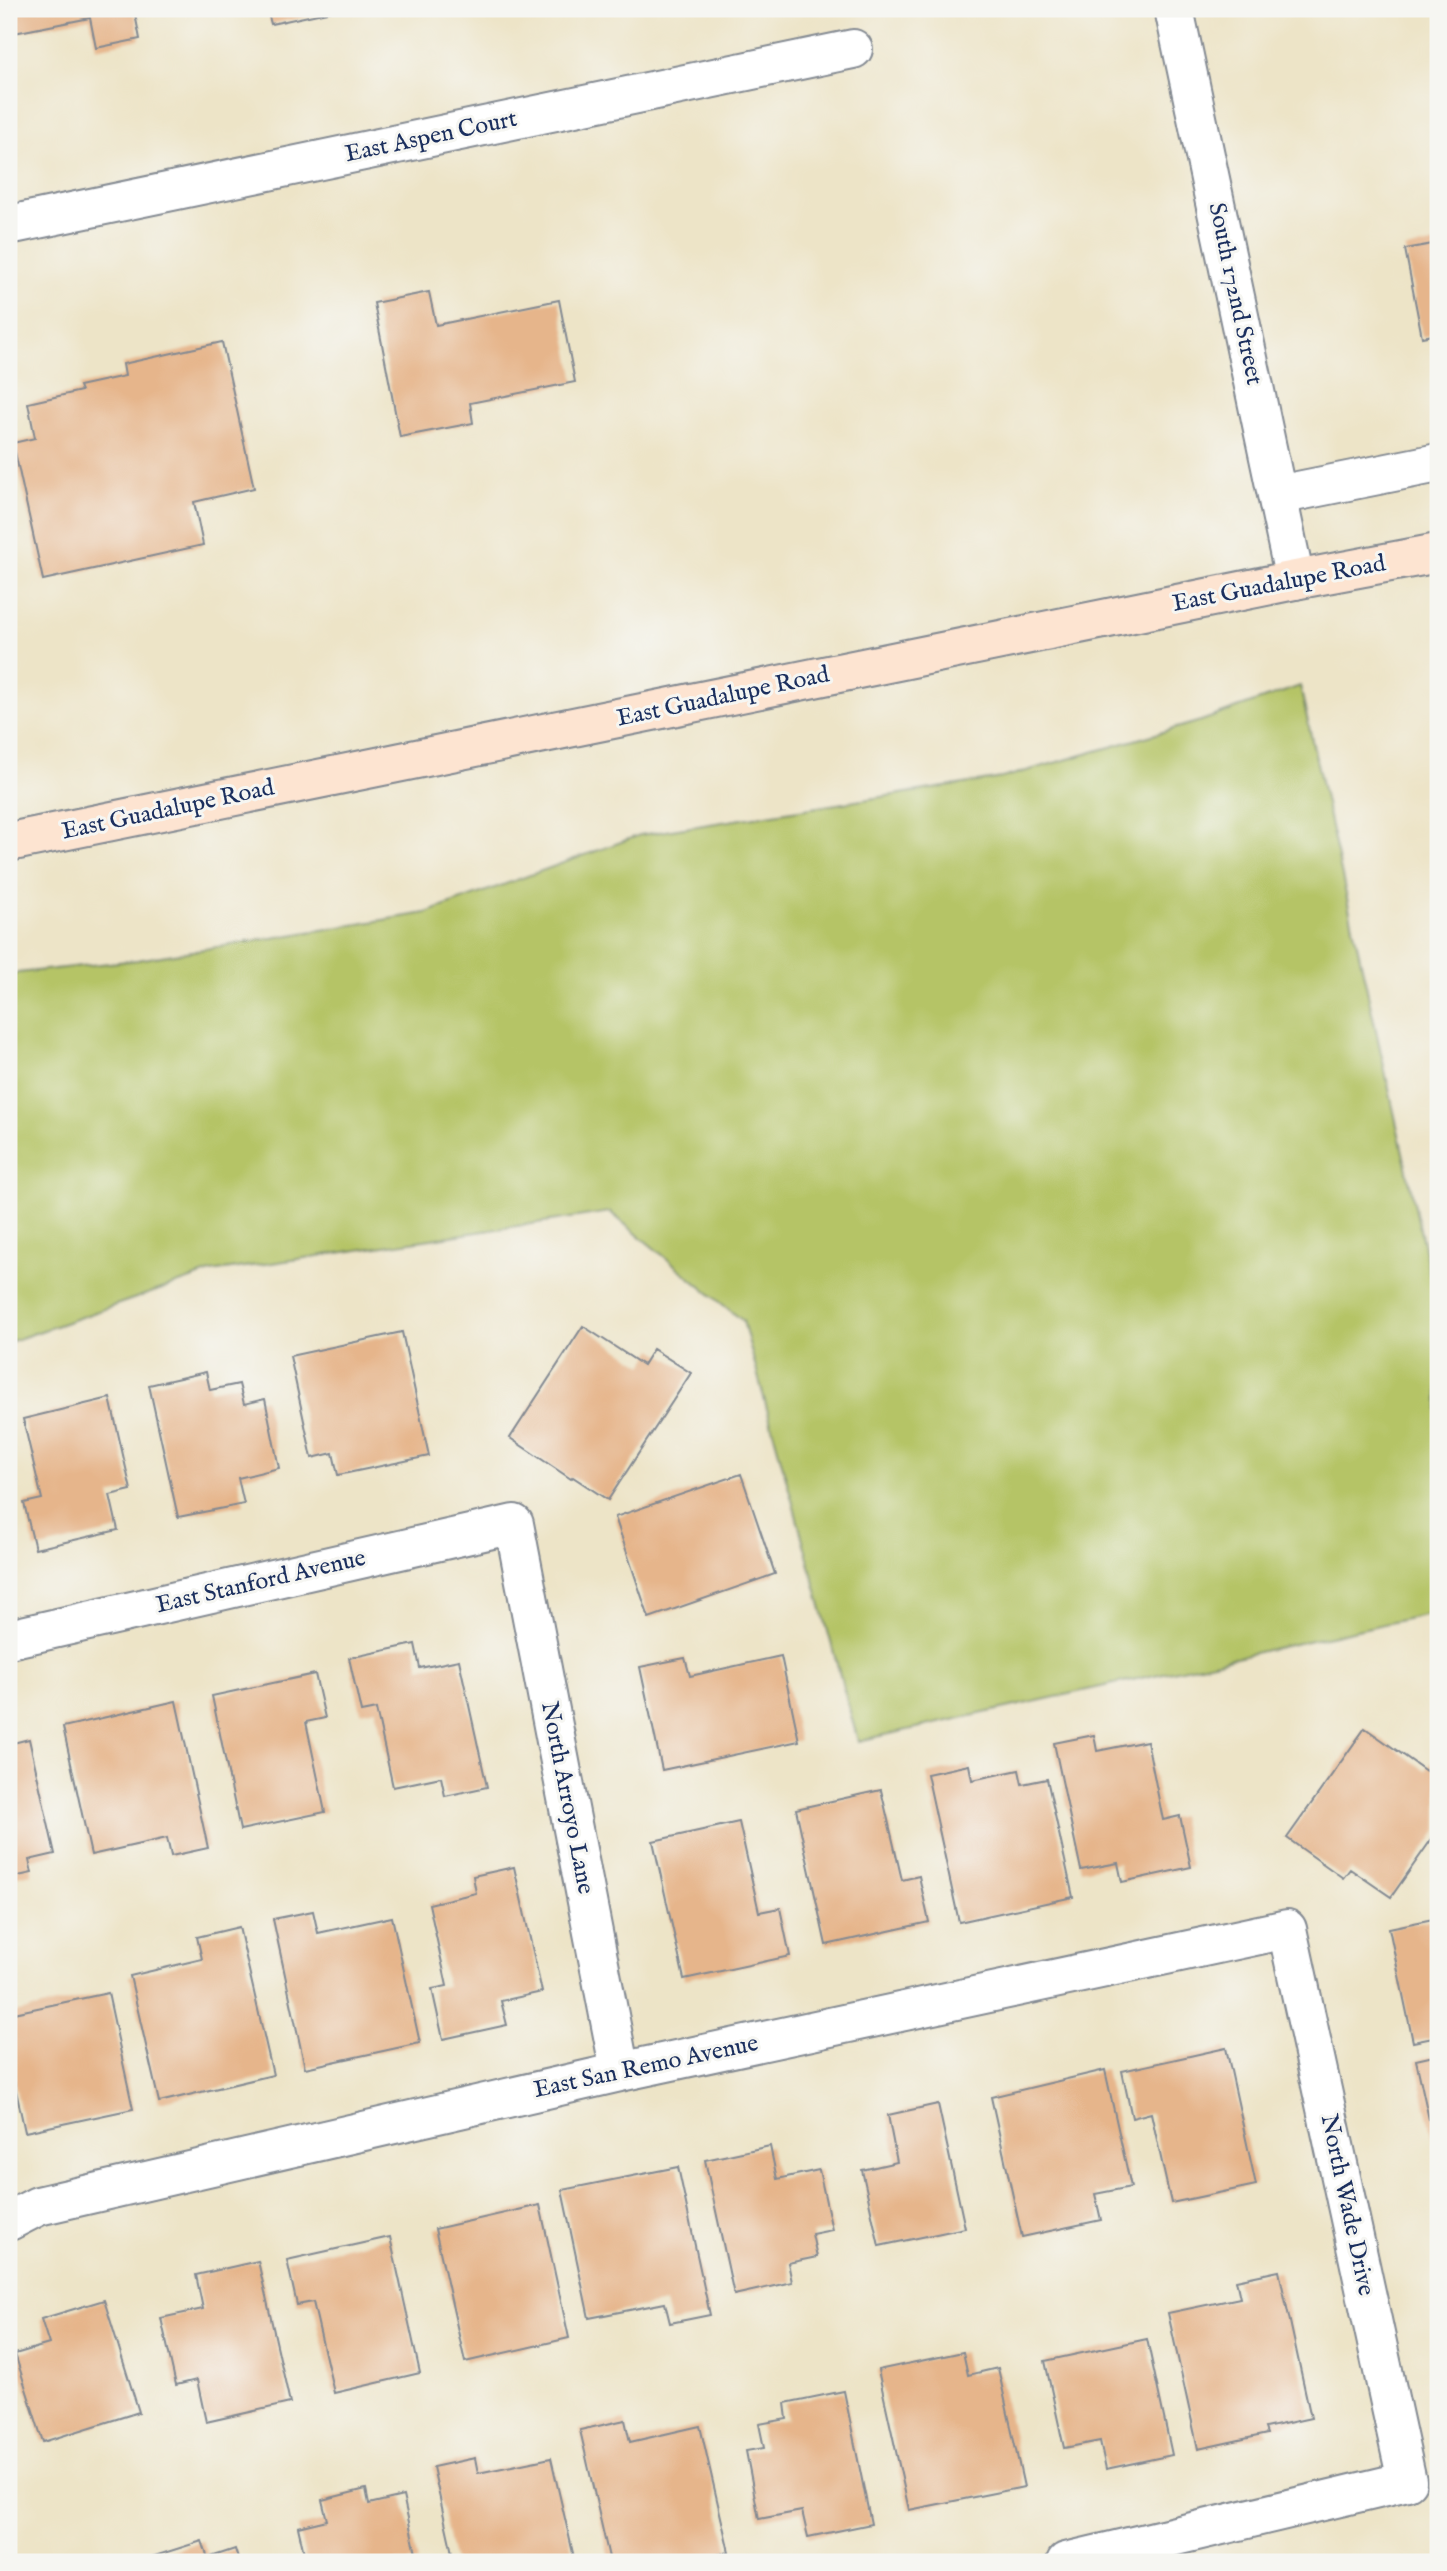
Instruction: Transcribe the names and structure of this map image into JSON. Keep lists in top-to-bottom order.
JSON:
{
  "streets": {
    "main road": ["East Guadalupe Road"],
    "street": [
      "East Aspen Court",
      "South 172nd Street",
      "East Stanford Avenue",
      "North Arroyo Lane",
      "East San Remo Avenue",
      "North Wade Drive"
    ]
  },
  "crossings": [
    ["South 172nd Street", "East Guadalupe Road"],
    ["East Stanford Avenue", "North Arroyo Lane"],
    ["North Arroyo Lane", "East San Remo Avenue"],
    ["East San Remo Avenue", "North Wade Drive"]
  ]
}
